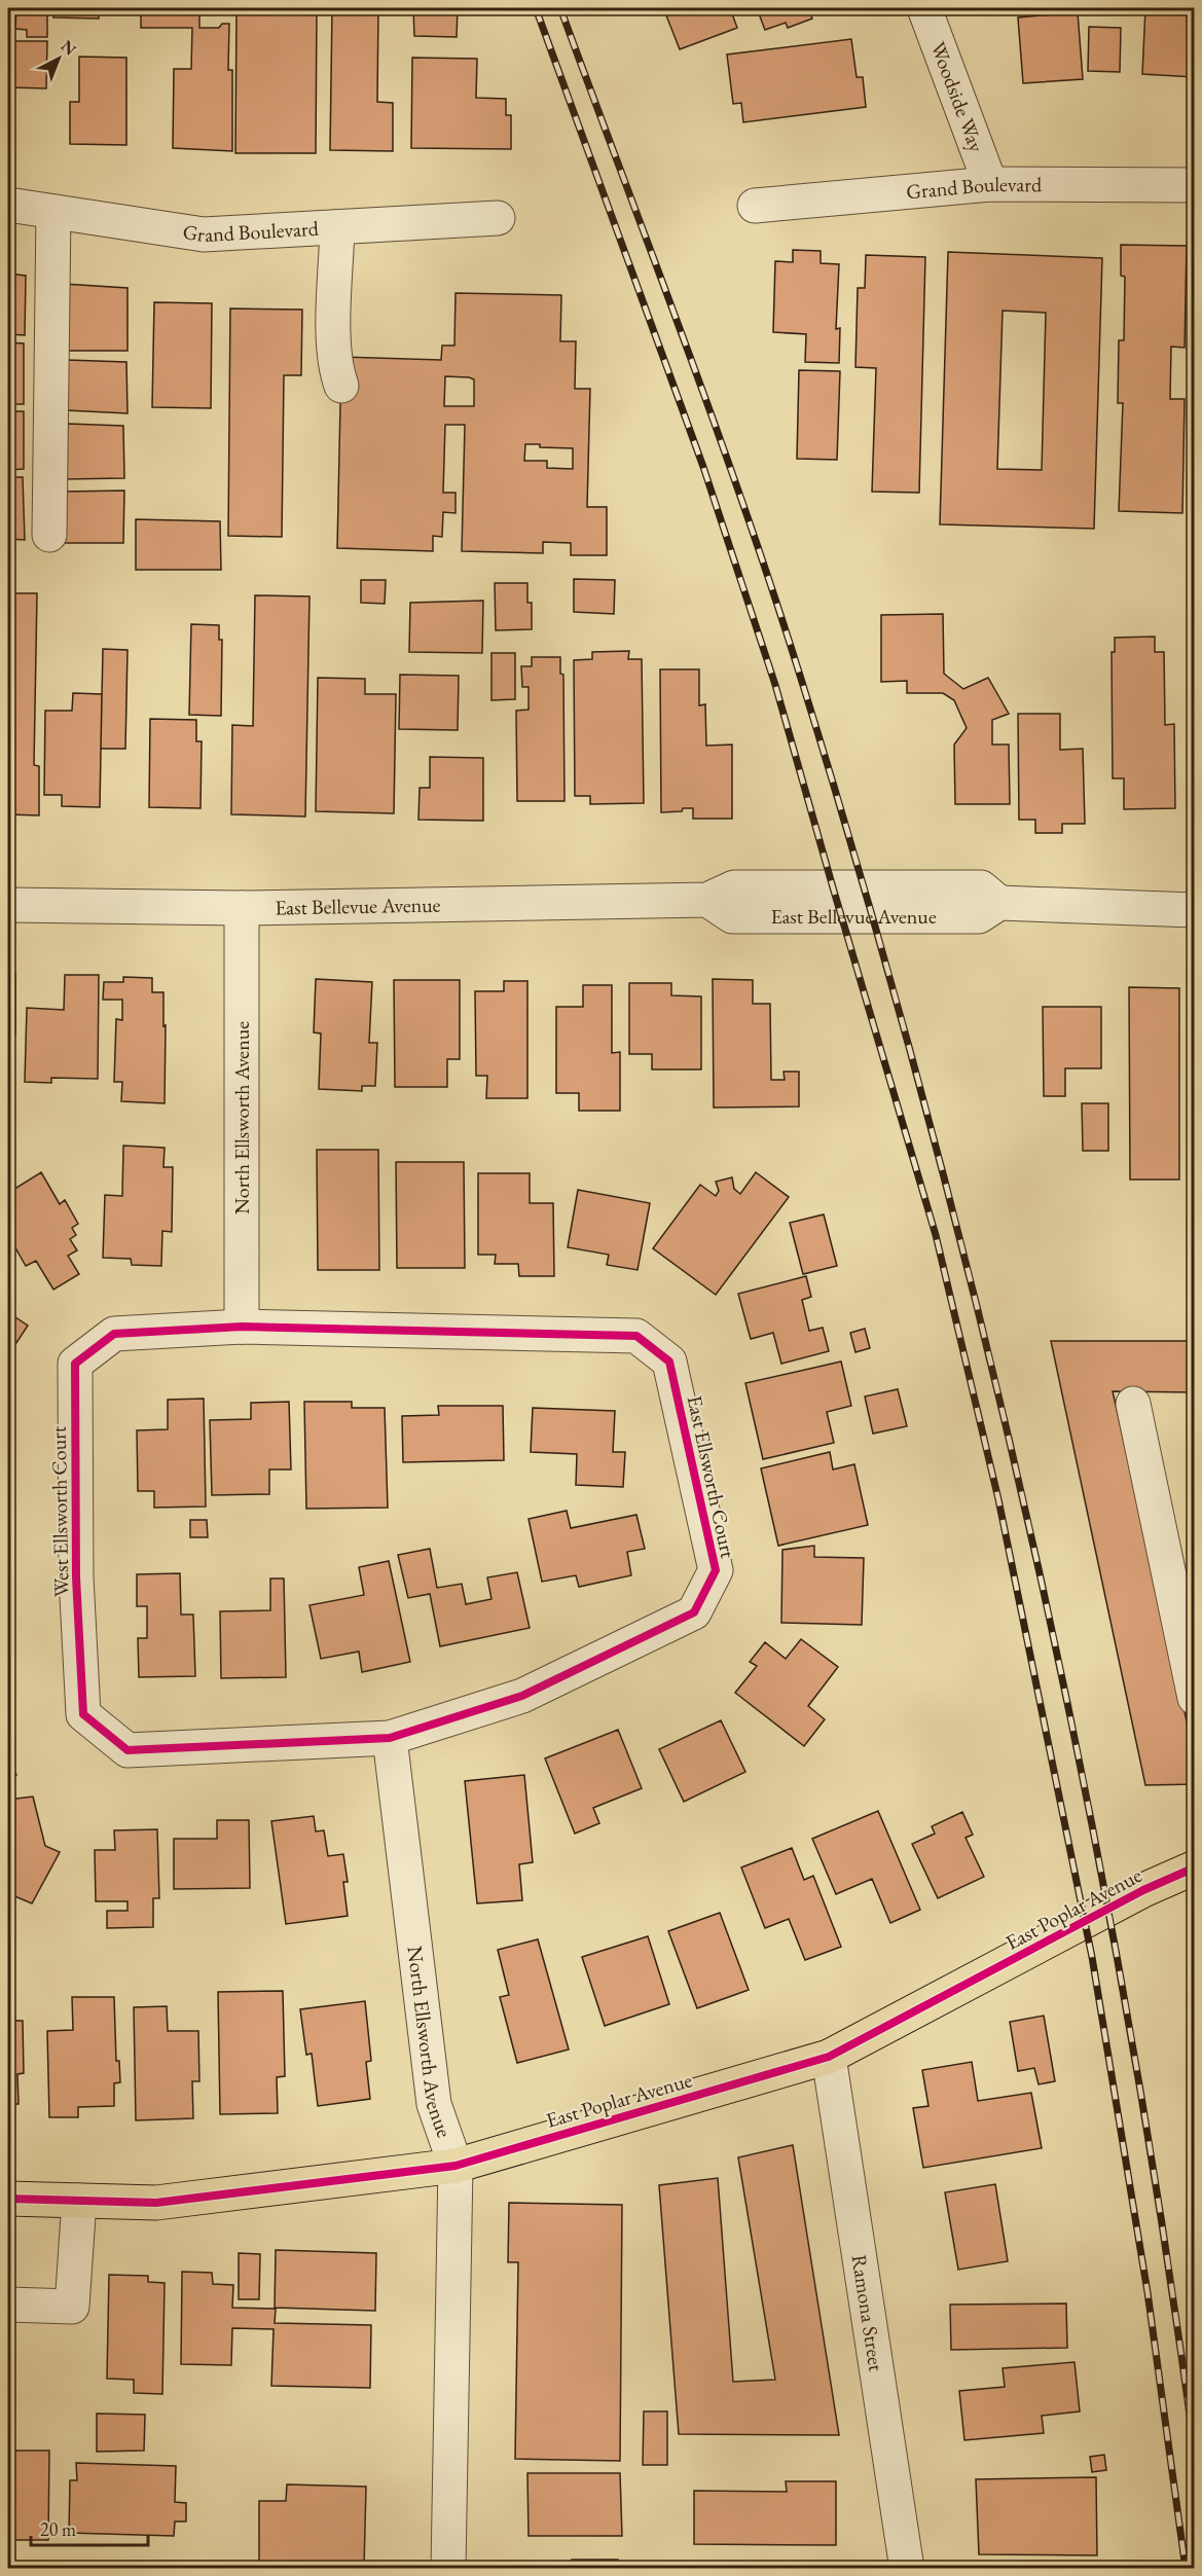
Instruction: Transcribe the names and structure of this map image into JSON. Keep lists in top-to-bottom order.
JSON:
{
  "streets": {
    "main road": ["East Poplar Avenue"],
    "street": [
      "Woodside Way",
      "Grand Boulevard",
      "East Bellevue Avenue",
      "North Ellsworth Avenue",
      "East Ellsworth Court",
      "West Ellsworth Court",
      "Ramona Street"
    ]
  },
  "crossings": [
    ["Woodside Way", "Grand Boulevard"],
    ["East Bellevue Avenue", "North Ellsworth Avenue"],
    ["North Ellsworth Avenue", "East Ellsworth Court"],
    ["North Ellsworth Avenue", "West Ellsworth Court"],
    ["North Ellsworth Avenue", "East Poplar Avenue"],
    ["East Ellsworth Court", "West Ellsworth Court"],
    ["East Poplar Avenue", "Ramona Street"]
  ],
  "scale_bar": "20 m",
  "north": "top right"
}
